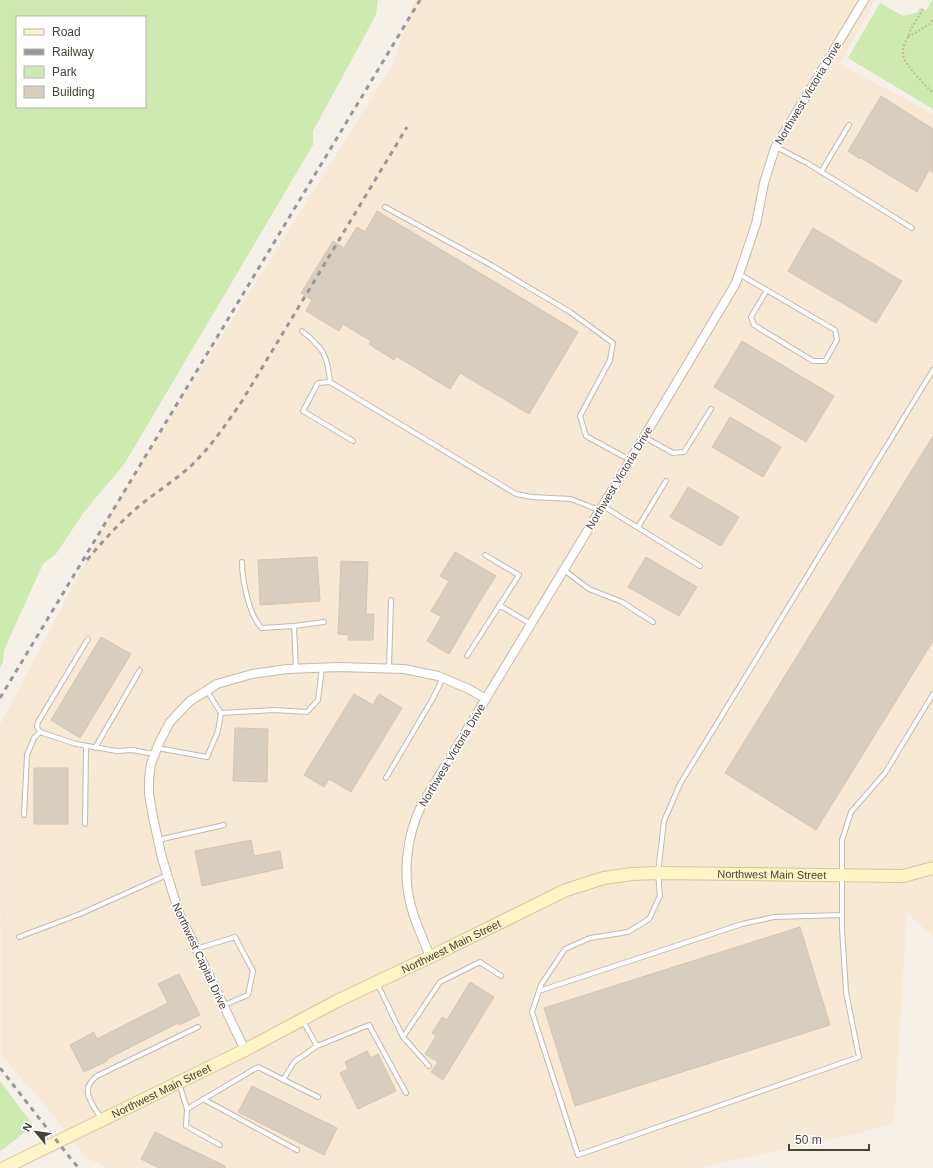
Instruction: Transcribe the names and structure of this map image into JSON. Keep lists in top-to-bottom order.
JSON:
{
  "streets": {
    "street": ["Northwest Victoria Drive", "Northwest Main Street", "Northwest Capital Drive"]
  },
  "crossings": [
    ["Northwest Victoria Drive", "Northwest Main Street"],
    ["Northwest Victoria Drive", "Northwest Capital Drive"],
    ["Northwest Main Street", "Northwest Capital Drive"]
  ],
  "legend": [
    "Road",
    "Railway",
    "Park",
    "Building"
  ],
  "scale_bar": "50 m",
  "north": "top left"
}
